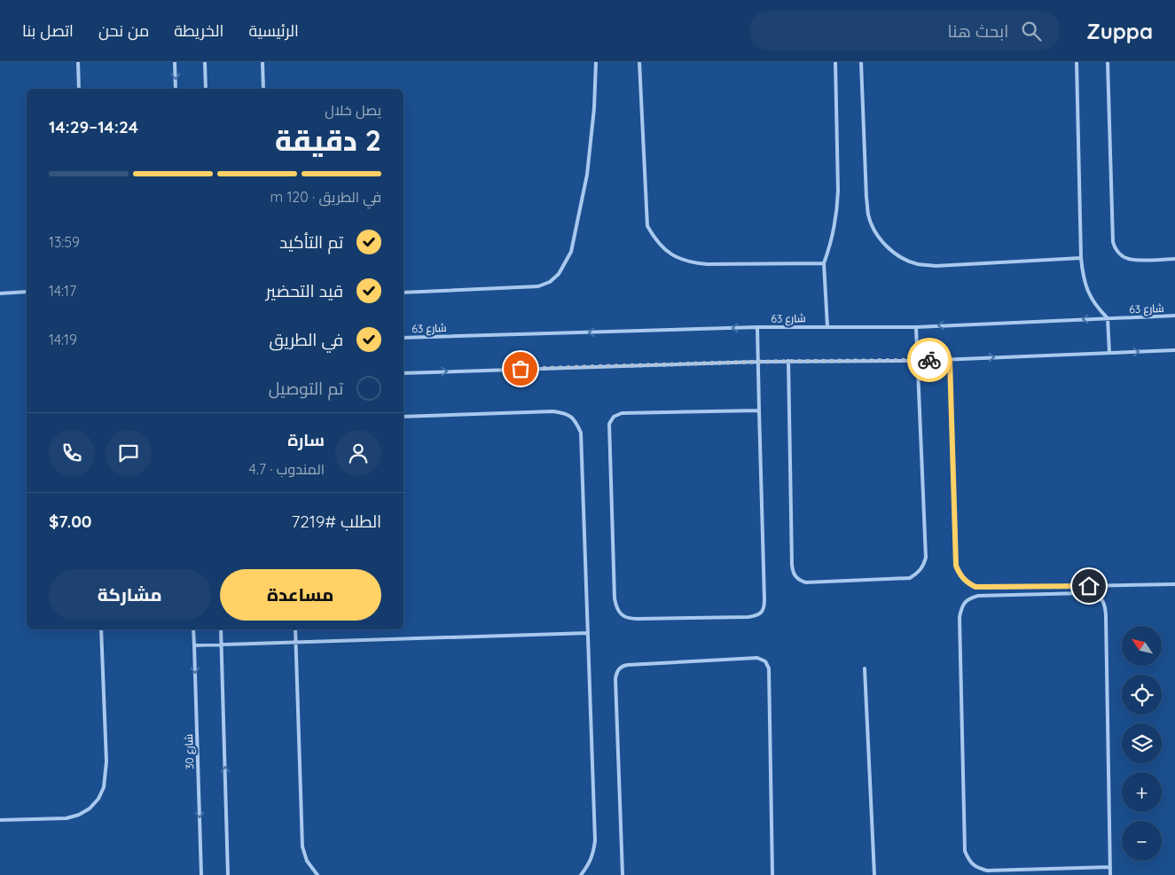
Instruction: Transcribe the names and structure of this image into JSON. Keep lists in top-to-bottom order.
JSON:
{
  "streets": {
    "lane": ["شارع 63", "شارع 30"]
  },
  "one_way": ["شارع 63"],
  "north": "top left",
  "page": {
    "header": "Zuppa",
    "search": "ابحث هنا",
    "nav": [
      "الرئيسية",
      "الخريطة",
      "من نحن",
      "اتصل بنا"
    ],
    "heading": ["2 دقيقة", "يصل خلال", "14:24–14:29"],
    "panel": [
      "سارة",
      "المندوب · 4.7",
      "الطلب #7219",
      "$7.00"
    ],
    "bar": "في الطريق · 120 m",
    "list": [
      ["تم التأكيد", "13:59"],
      ["قيد التحضير", "14:17"],
      ["في الطريق", "14:19"],
      "تم التوصيل"
    ],
    "buttons": ["مساعدة", "مشاركة"],
    "map_buttons": ["+", "−"]
  }
}
